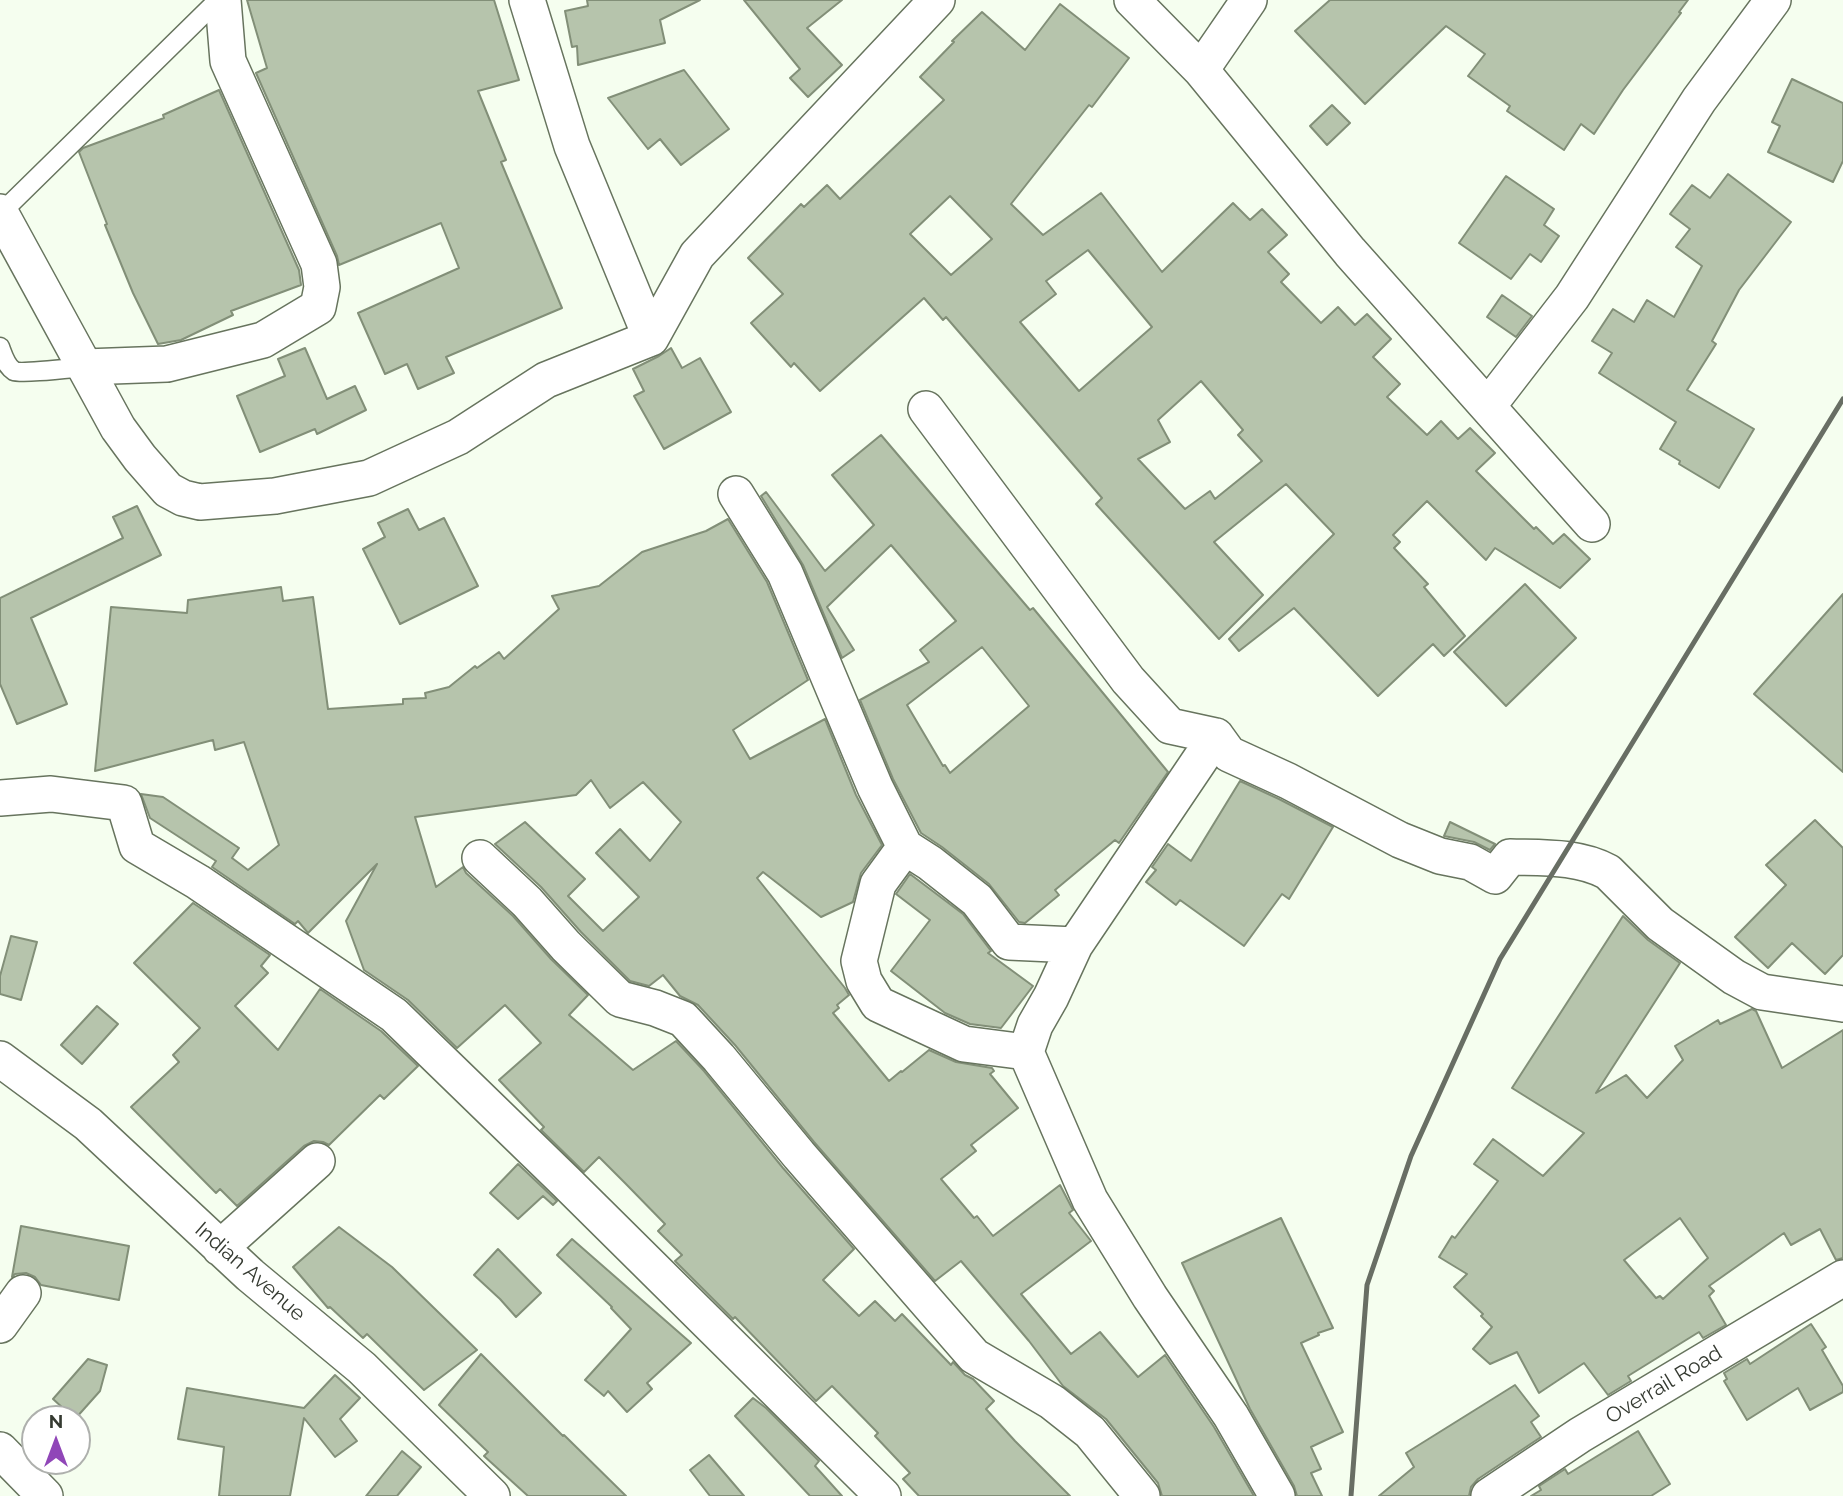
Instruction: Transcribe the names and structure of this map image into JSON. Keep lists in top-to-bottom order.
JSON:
{
  "streets": {
    "street": ["Indian Avenue", "Overrail Road"]
  },
  "north": "top"
}
